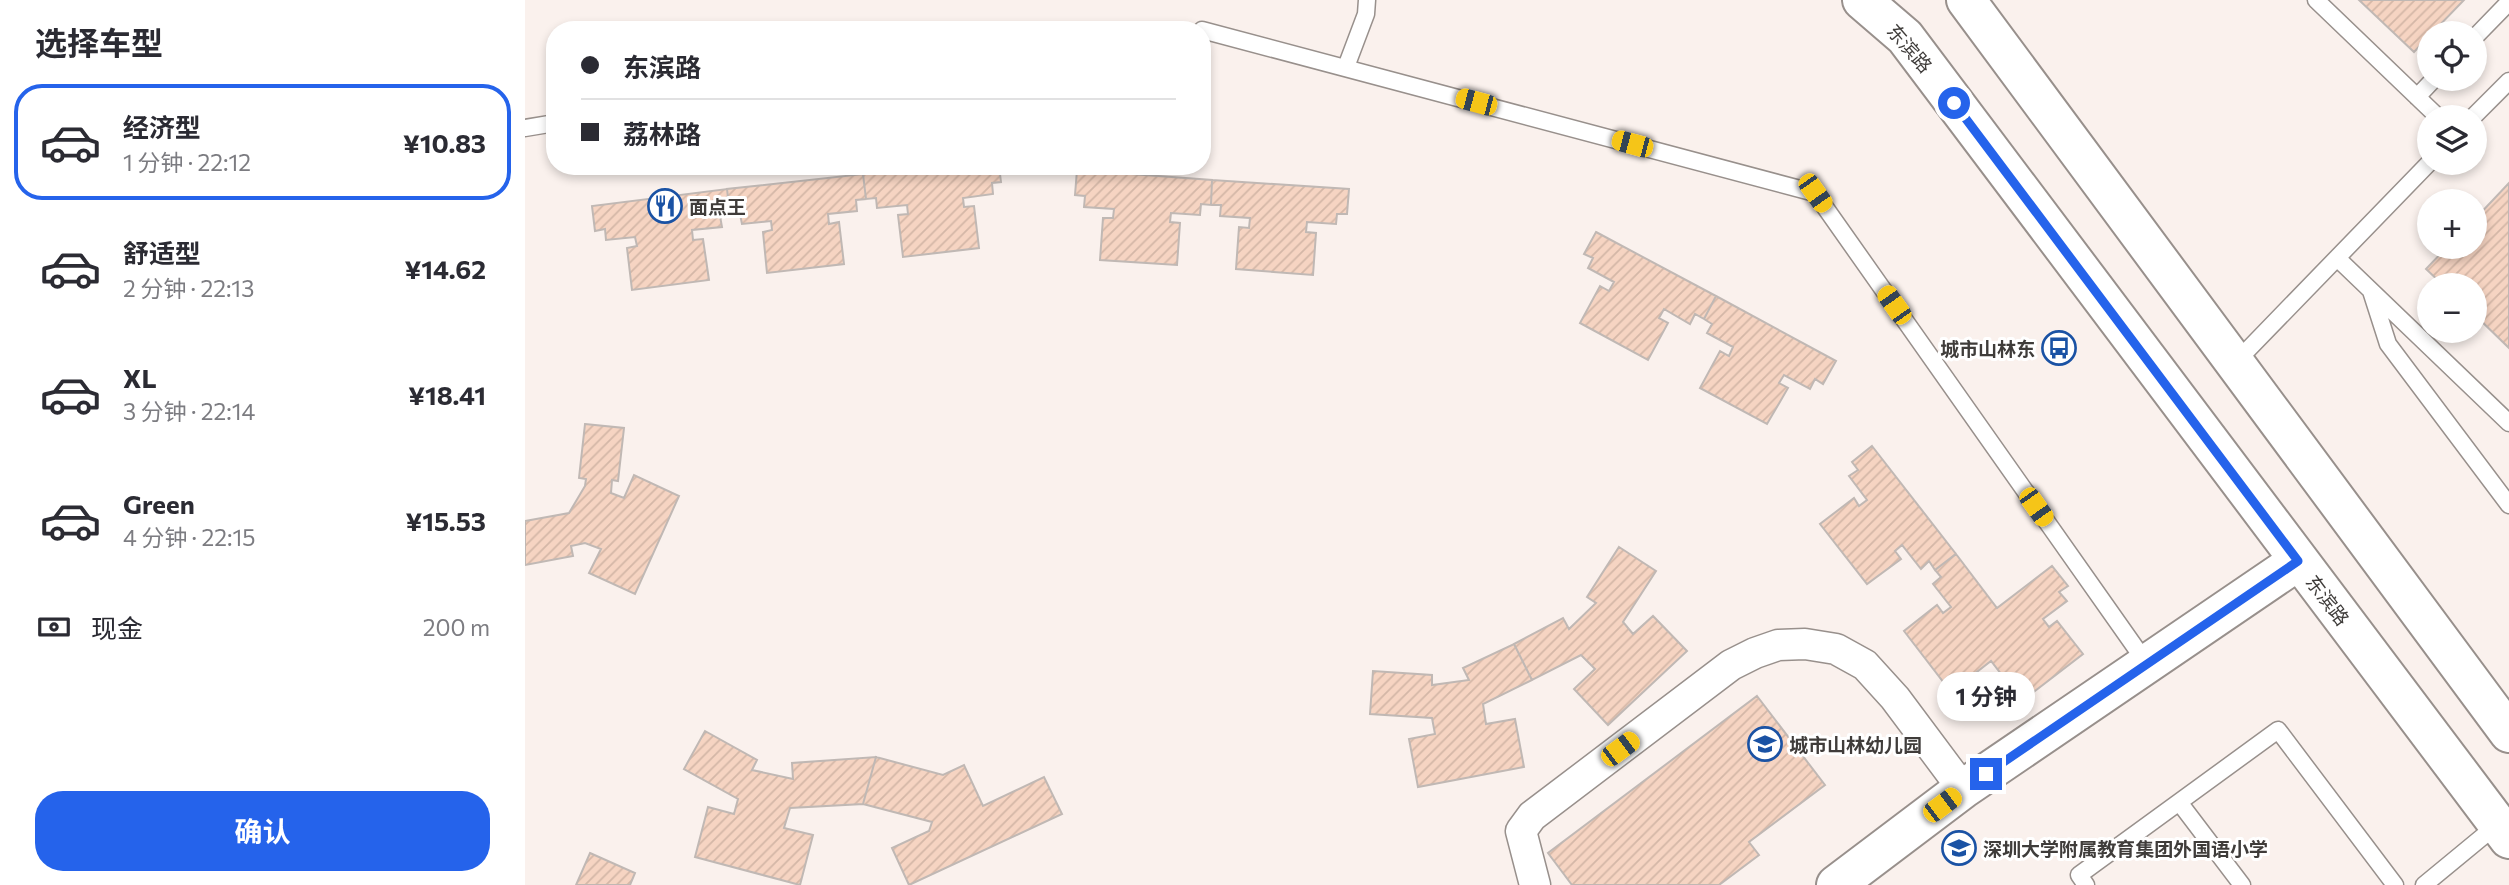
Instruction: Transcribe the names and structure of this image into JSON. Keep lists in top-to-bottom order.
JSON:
{
  "streets": {
    "main road": ["东滨路"]
  },
  "places": {
    "restaurant": ["面点王"],
    "bus stop": ["城市山林东"],
    "school or university": ["城市山林幼儿园", "深圳大学附属教育集团外国语小学"]
  },
  "page": {
    "heading": "选择车型",
    "map_buttons": ["+", "−"],
    "banner": ["东滨路", "荔林路"],
    "list": [
      {
        "name": "经济型",
        "note": "1 分钟 · 22:12",
        "value": "¥10.83"
      },
      {
        "name": "舒适型",
        "note": "2 分钟 · 22:13",
        "value": "¥14.62"
      },
      {
        "name": "XL",
        "note": "3 分钟 · 22:14",
        "value": "¥18.41"
      },
      {
        "name": "Green",
        "note": "4 分钟 · 22:15",
        "value": "¥15.53"
      }
    ],
    "pay": ["现金", "200 m"],
    "bubble": "1 分钟",
    "buttons": "确认"
  }
}
